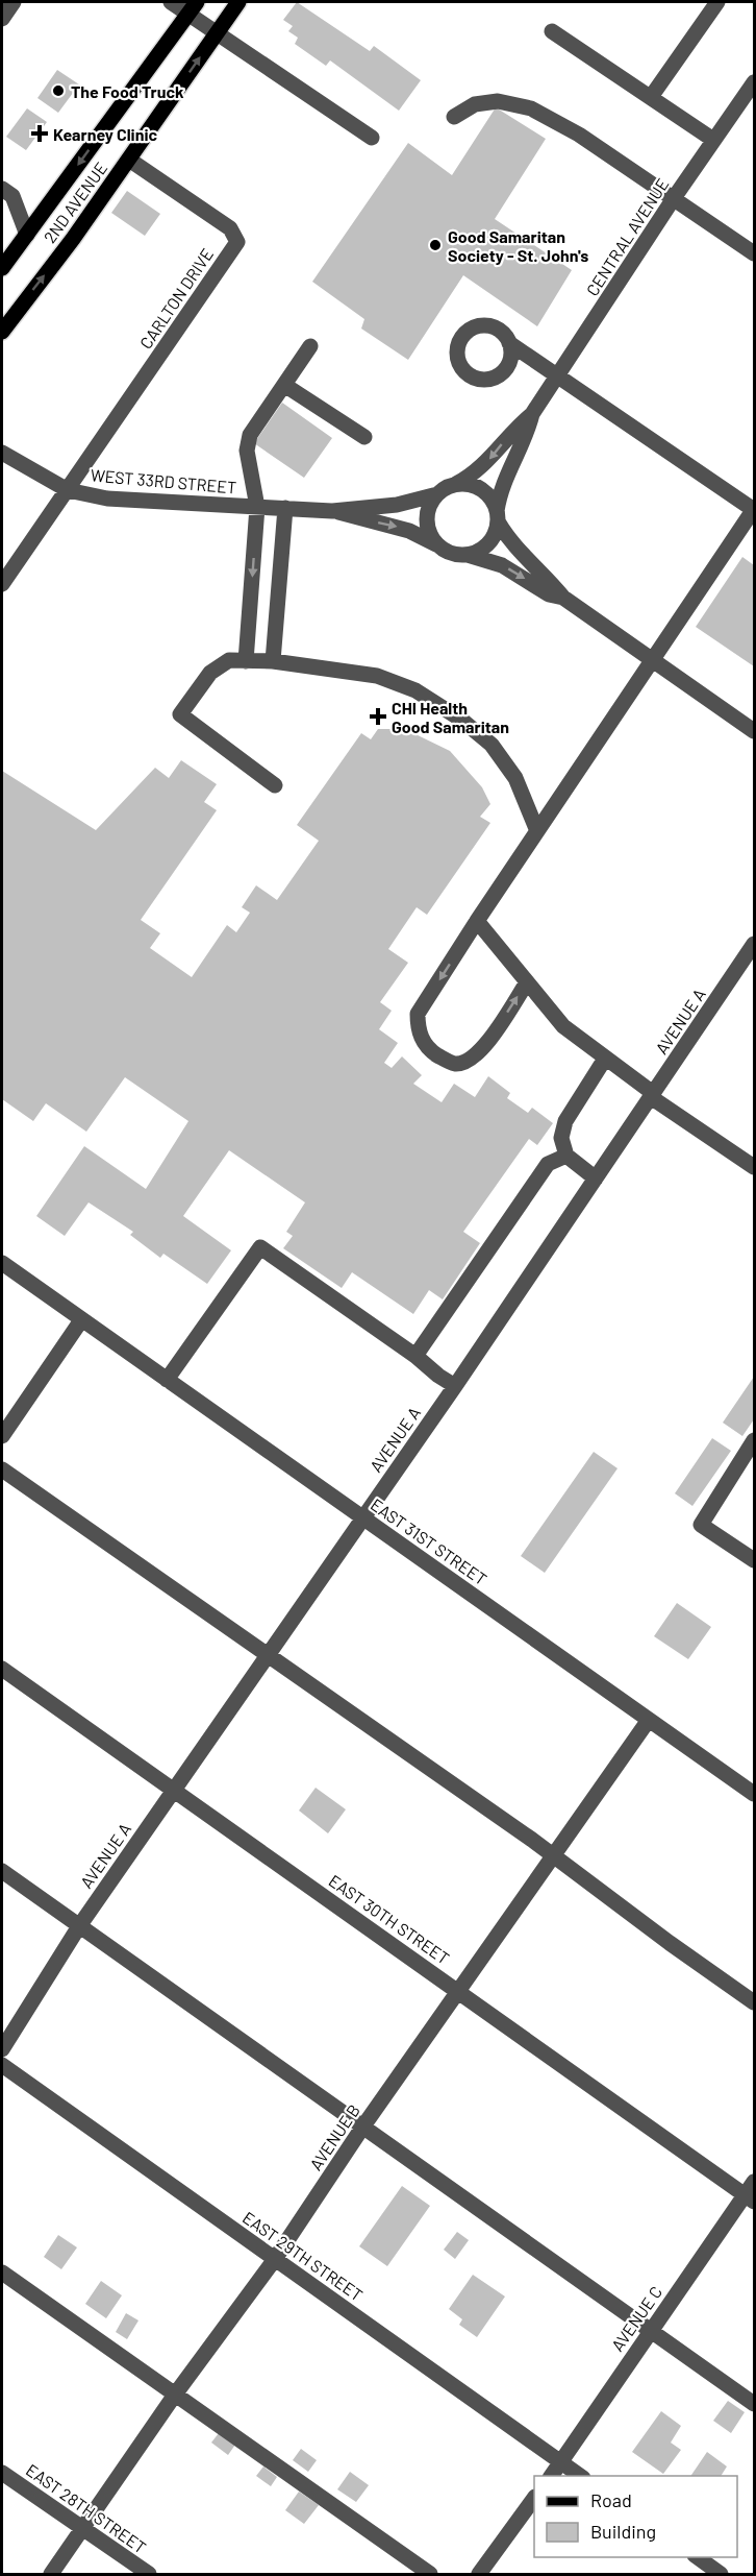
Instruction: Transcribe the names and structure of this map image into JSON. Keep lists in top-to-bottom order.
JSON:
{
  "streets": {
    "main road": ["2ND AVENUE"],
    "street": [
      "CENTRAL AVENUE",
      "CARLTON DRIVE",
      "WEST 33RD STREET",
      "AVENUE A",
      "EAST 31ST STREET",
      "EAST 30TH STREET",
      "AVENUE B",
      "EAST 29TH STREET",
      "AVENUE C",
      "EAST 28TH STREET"
    ]
  },
  "crossings": [
    ["2ND AVENUE", "CARLTON DRIVE"],
    ["CENTRAL AVENUE", "WEST 33RD STREET"],
    ["CARLTON DRIVE", "WEST 33RD STREET"],
    ["AVENUE A", "EAST 31ST STREET"],
    ["AVENUE A", "EAST 30TH STREET"],
    ["EAST 31ST STREET", "AVENUE B"],
    ["EAST 30TH STREET", "AVENUE B"],
    ["EAST 30TH STREET", "AVENUE C"],
    ["AVENUE B", "EAST 29TH STREET"],
    ["AVENUE B", "EAST 28TH STREET"],
    ["EAST 29TH STREET", "AVENUE C"]
  ],
  "places": {
    "other": ["The Food Truck", "Good Samaritan Society - St. John's"],
    "health": ["Kearney Clinic", "CHI Health Good Samaritan"]
  },
  "legend": ["Road", "Building"]
}
